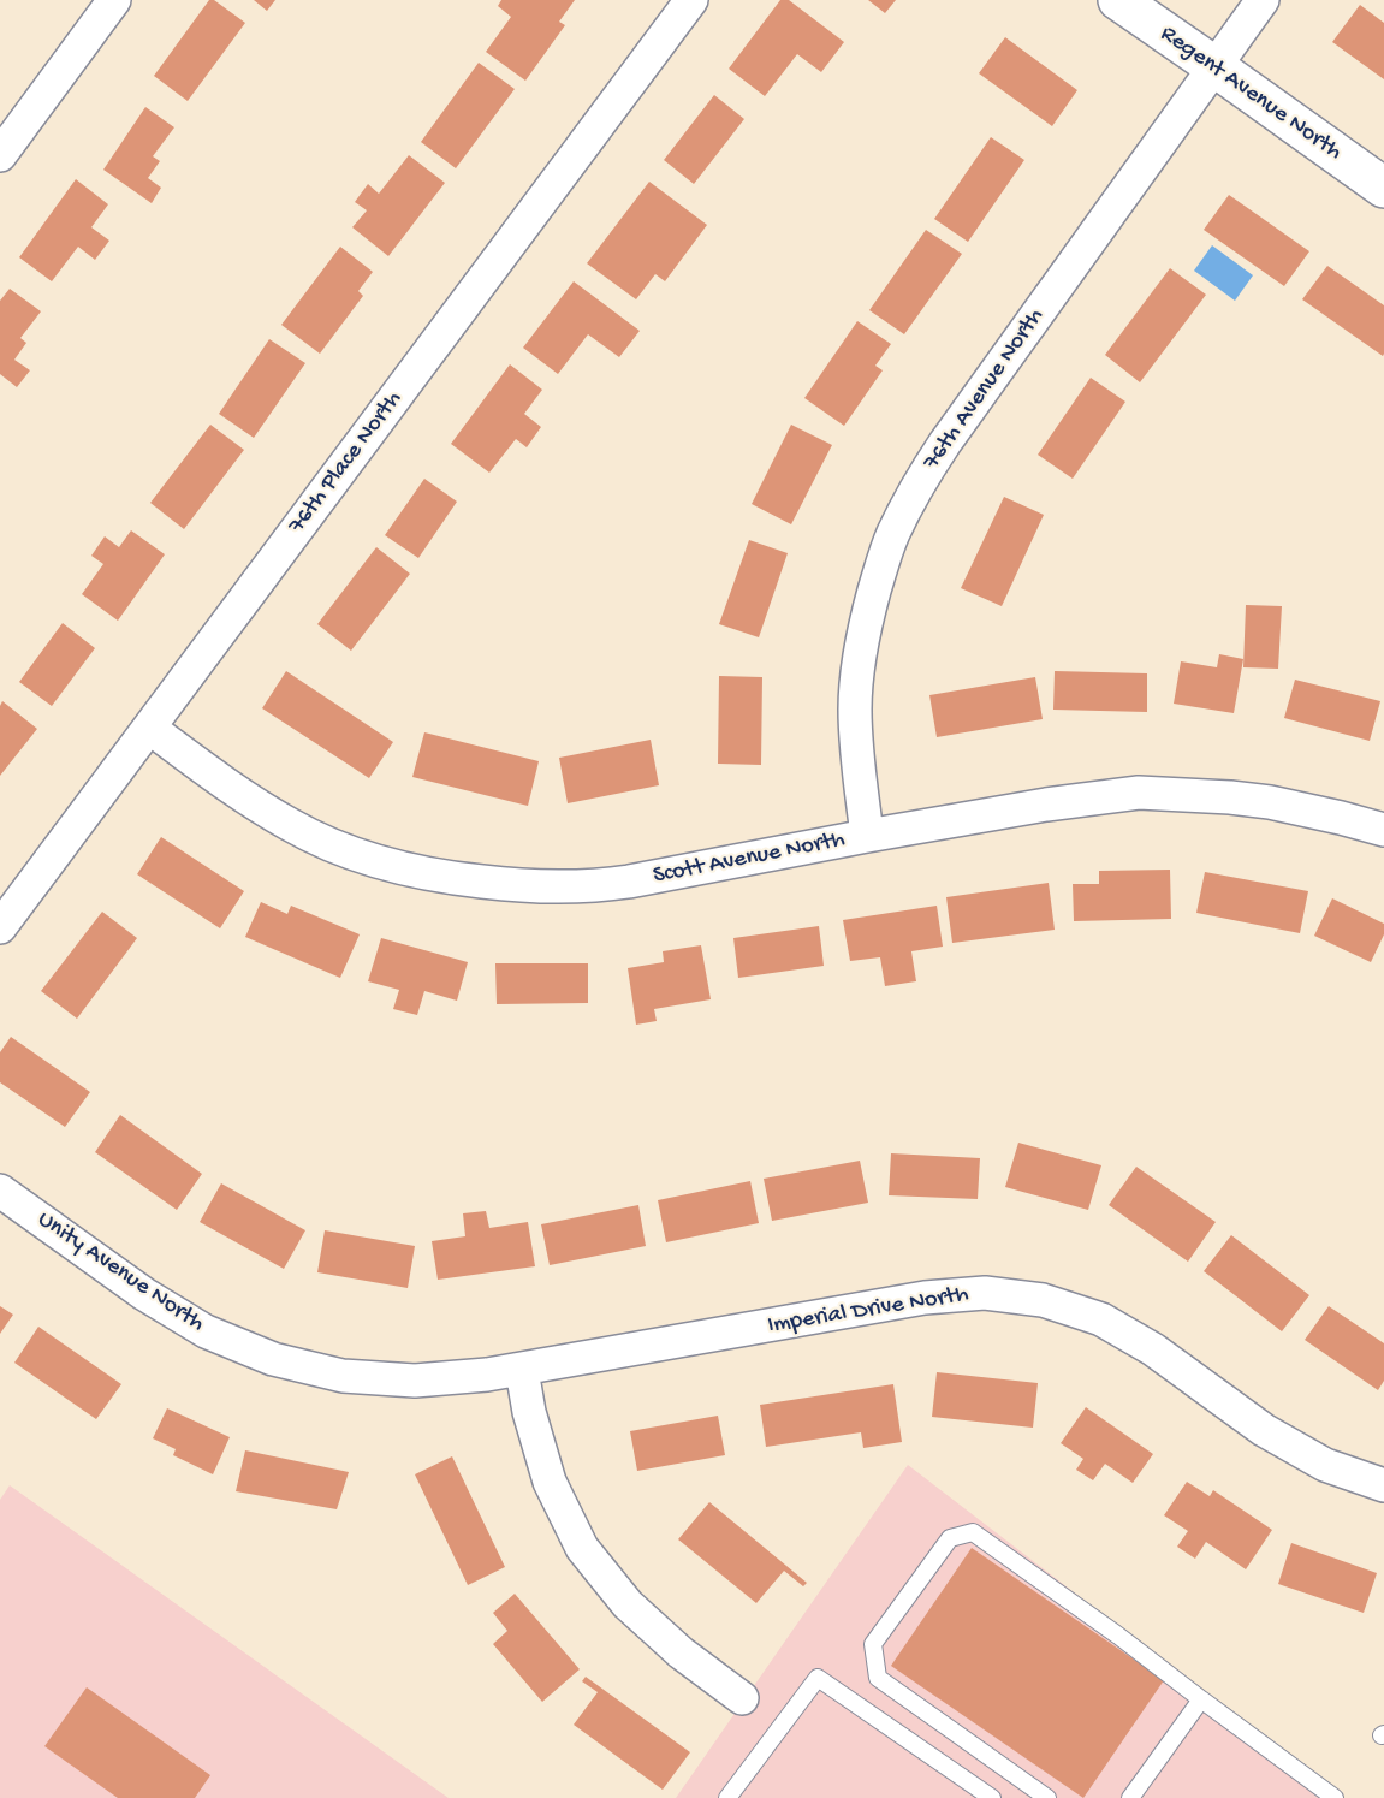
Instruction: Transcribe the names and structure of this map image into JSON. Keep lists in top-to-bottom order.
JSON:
{
  "streets": {
    "street": [
      "Regent Avenue North",
      "76th Avenue North",
      "76th Place North",
      "Scott Avenue North",
      "Unity Avenue North",
      "Imperial Drive North"
    ]
  },
  "crossings": [
    ["Regent Avenue North", "76th Avenue North"],
    ["76th Avenue North", "Scott Avenue North"],
    ["76th Place North", "Scott Avenue North"],
    ["Unity Avenue North", "Imperial Drive North"]
  ]
}
